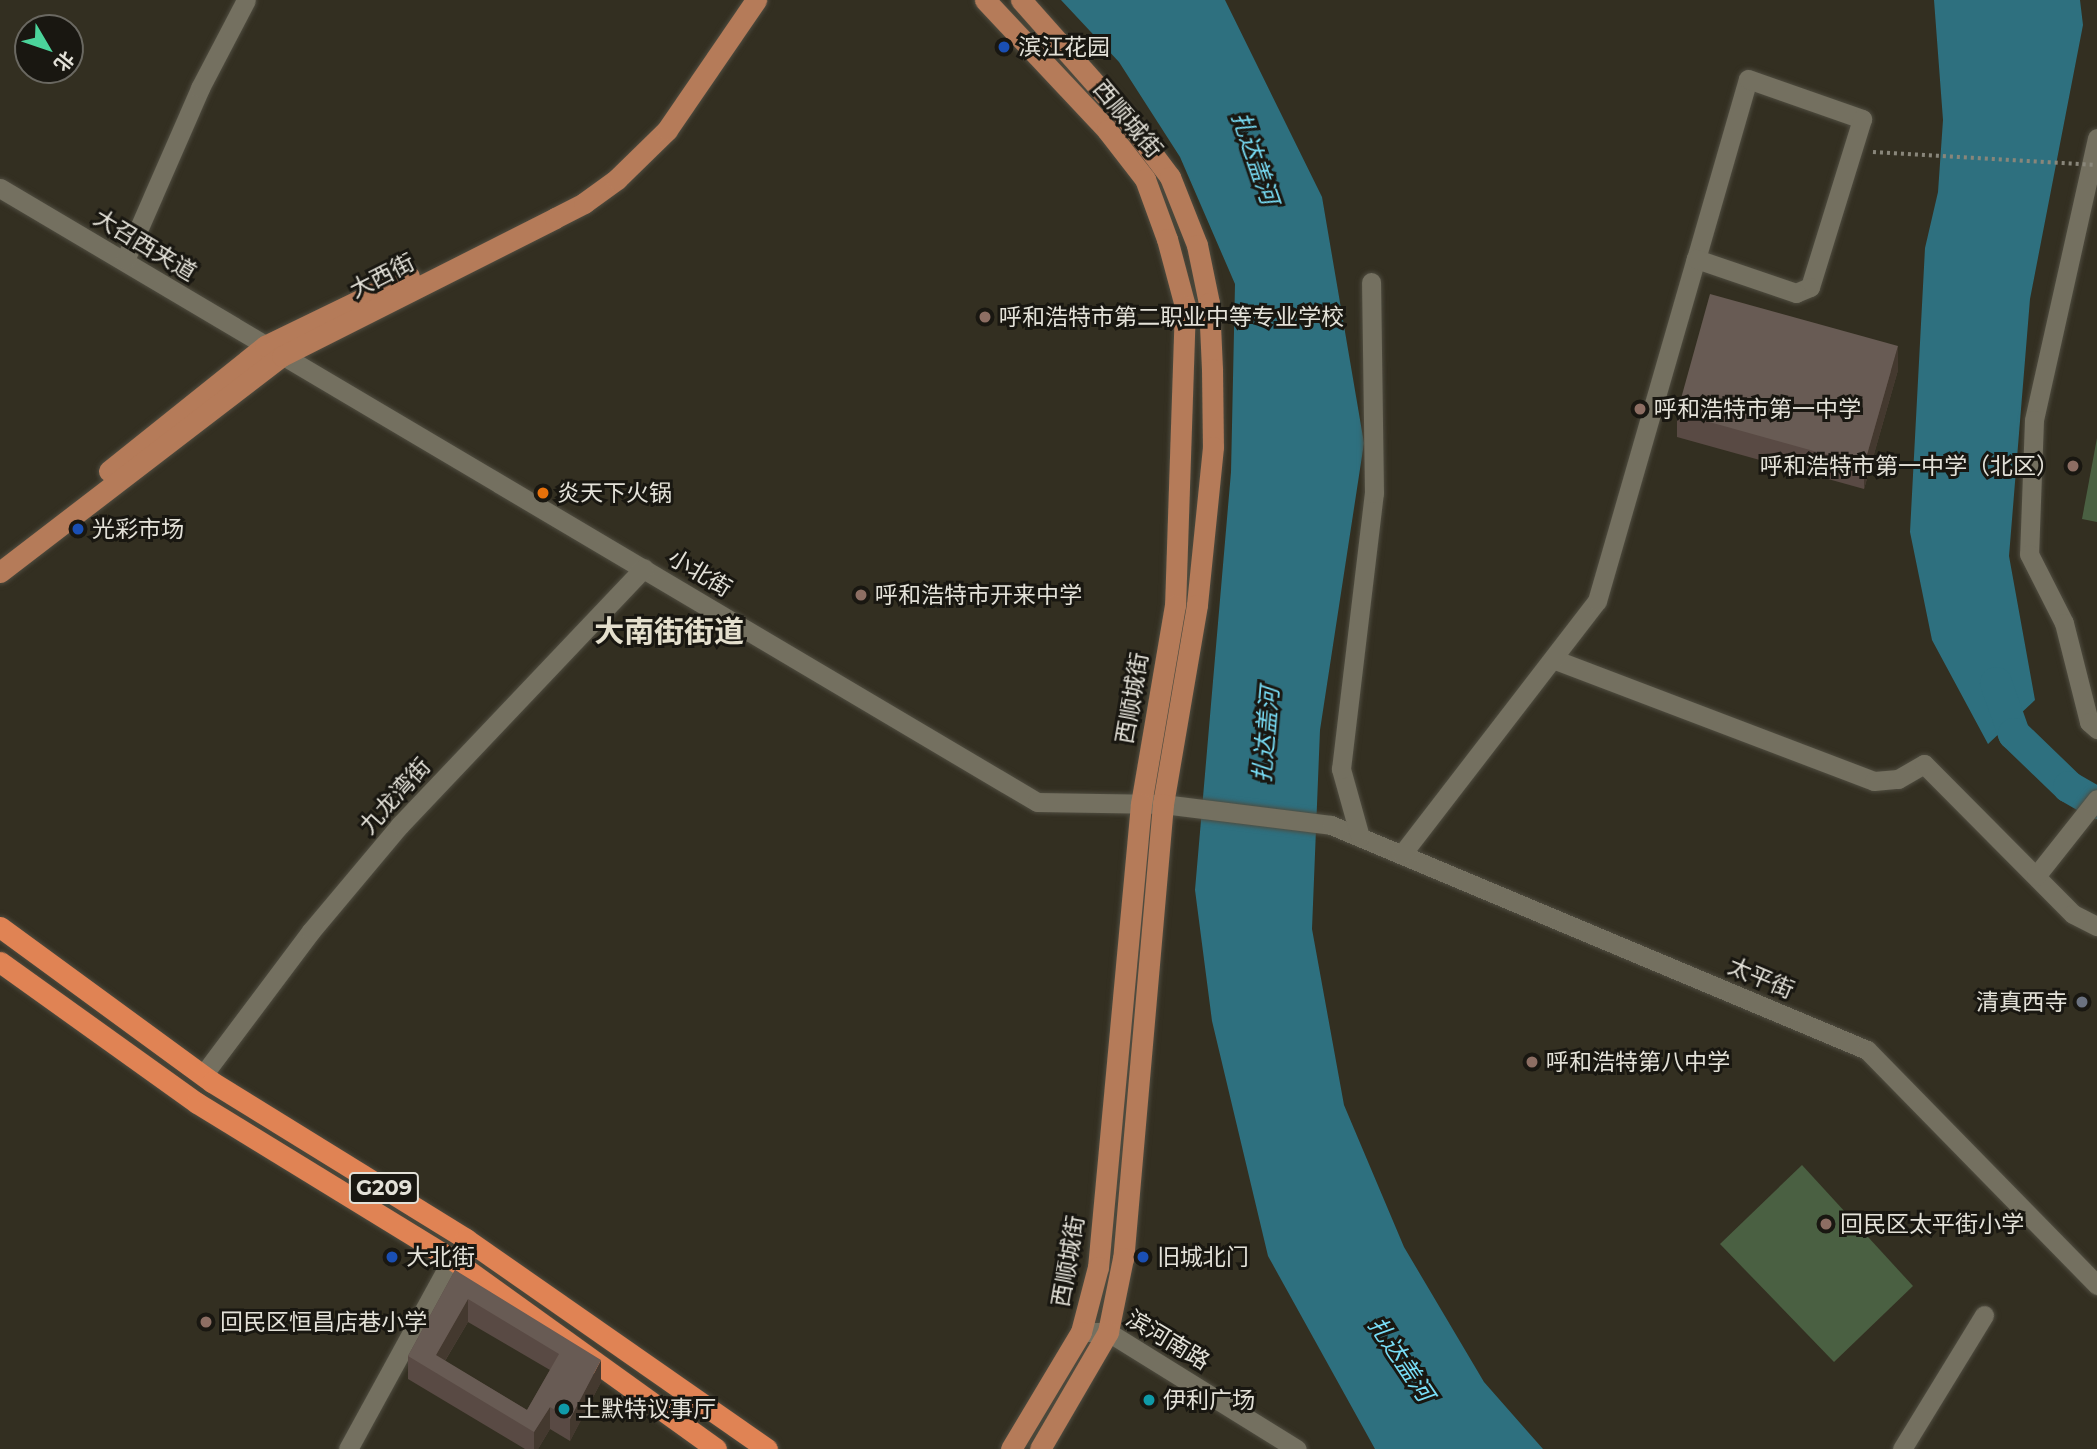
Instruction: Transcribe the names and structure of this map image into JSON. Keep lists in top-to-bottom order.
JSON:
{
  "streets": {
    "highway": ["G209"],
    "main road": ["西顺城街", "大西街"],
    "street": [
      "大召西夹道",
      "小北街",
      "九龙湾街",
      "太平街",
      "滨河南路"
    ]
  },
  "crossings": [
    ["西顺城街", "小北街"],
    ["西顺城街", "滨河南路"],
    ["大召西夹道", "大西街"],
    ["大召西夹道", "小北街"],
    ["大西街", "小北街"],
    ["小北街", "九龙湾街"],
    ["小北街", "太平街"],
    ["九龙湾街", "G209"]
  ],
  "districts": ["大南街街道"],
  "water": ["扎达盖河"],
  "places": [
    "滨江花园",
    "呼和浩特市第二职业中等专业学校",
    "呼和浩特市第一中学",
    "呼和浩特市第一中学（北区）",
    "炎天下火锅",
    "光彩市场",
    "呼和浩特市开来中学",
    "清真西寺",
    "呼和浩特第八中学",
    "回民区太平街小学",
    "大北街",
    "旧城北门",
    "回民区恒昌店巷小学",
    "伊利广场",
    "土默特议事厅"
  ],
  "north": "bottom right"
}
